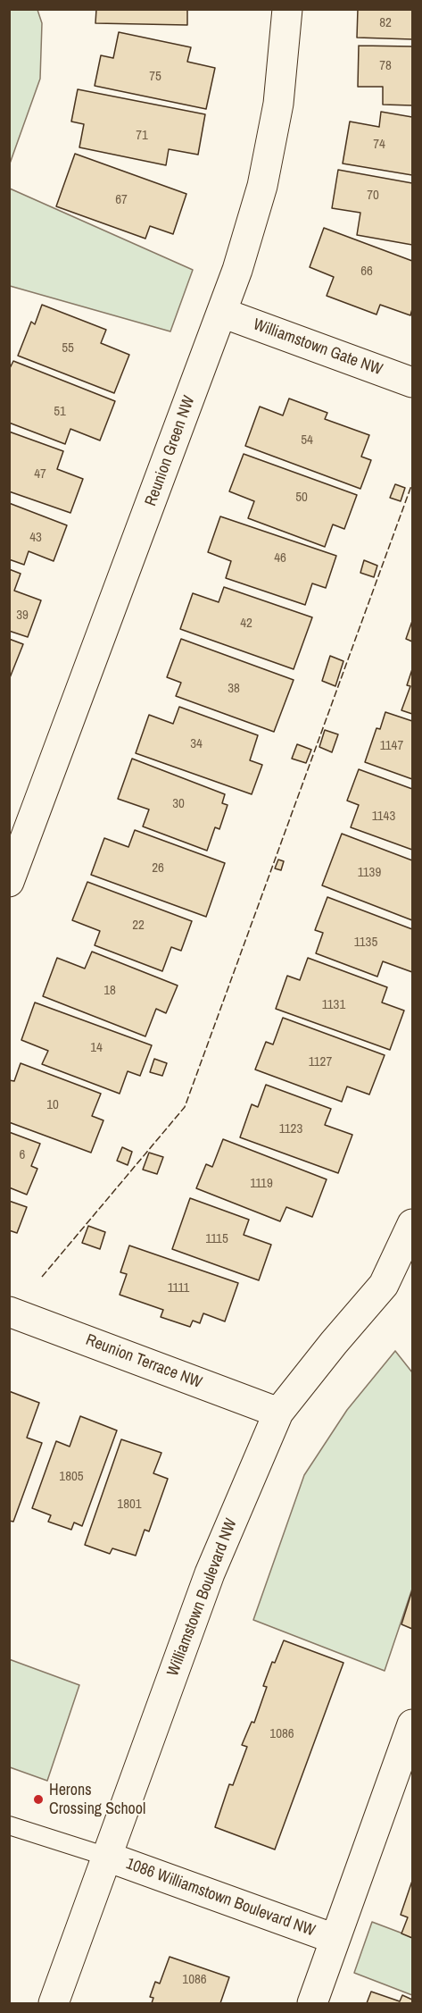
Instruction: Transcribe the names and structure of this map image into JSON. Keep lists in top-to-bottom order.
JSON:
{
  "streets": {
    "street": [
      "Williamstown Gate NW",
      "Reunion Green NW",
      "Reunion Terrace NW",
      "Williamstown Boulevard NW",
      "1086 Williamstown Boulevard NW"
    ]
  },
  "crossings": [
    ["Williamstown Gate NW", "Reunion Green NW"],
    ["Reunion Terrace NW", "Williamstown Boulevard NW"],
    ["Williamstown Boulevard NW", "1086 Williamstown Boulevard NW"]
  ],
  "places": ["Herons Crossing School"],
  "house_numbers": [
    "82",
    "78",
    "75",
    "71",
    "74",
    "70",
    "67",
    "66",
    "55",
    "51",
    "54",
    "47",
    "50",
    "43",
    "46",
    "39",
    "42",
    "38",
    "34",
    "1147",
    "30",
    "1143",
    "26",
    "1139",
    "22",
    "1135",
    "18",
    "1131",
    "14",
    "1127",
    "10",
    "1123",
    "6",
    "1119",
    "1115",
    "1111",
    "1805",
    "1801",
    "1086",
    "1086"
  ]
}
